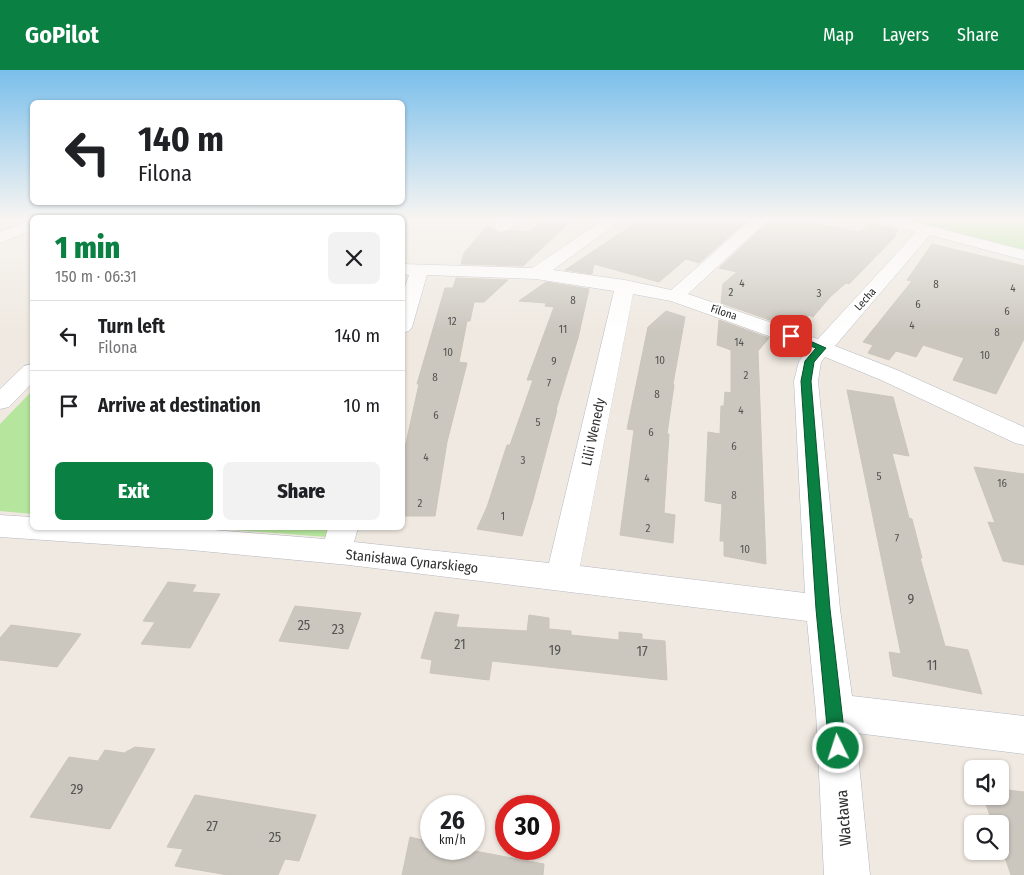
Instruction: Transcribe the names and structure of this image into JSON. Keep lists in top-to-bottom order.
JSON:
{
  "streets": {
    "street": [
      "Lecha",
      "Filona",
      "Lilii Wenedy",
      "Stanisława Cynarskiego",
      "Wacława"
    ]
  },
  "crossings": [
    ["Lecha", "Filona"],
    ["Lecha", "Wacława"],
    ["Filona", "Lilii Wenedy"],
    ["Filona", "Wacława"],
    ["Lilii Wenedy", "Stanisława Cynarskiego"],
    ["Stanisława Cynarskiego", "Wacława"]
  ],
  "house_numbers": [
    "4",
    "8",
    "4",
    "2",
    "3",
    "8",
    "6",
    "6",
    "12",
    "4",
    "11",
    "8",
    "14",
    "10",
    "10",
    "10",
    "9",
    "2",
    "8",
    "7",
    "8",
    "4",
    "6",
    "5",
    "6",
    "6",
    "4",
    "3",
    "5",
    "4",
    "16",
    "8",
    "2",
    "1",
    "2",
    "7",
    "10",
    "9",
    "25",
    "23",
    "21",
    "19",
    "17",
    "11",
    "29",
    "27",
    "25"
  ],
  "page": {
    "header": "GoPilot",
    "nav": ["Map", "Layers", "Share"],
    "turn": ["140 m", "Filona"],
    "heading": ["1 min", "150 m · 06:31"],
    "list": [
      {
        "name": "Turn left",
        "note": "Filona",
        "value": "140 m"
      },
      {
        "name": "Arrive at destination",
        "value": "10 m"
      }
    ],
    "buttons": ["Exit", "Share"],
    "speed": "26 km/h",
    "limit": "30"
  }
}
